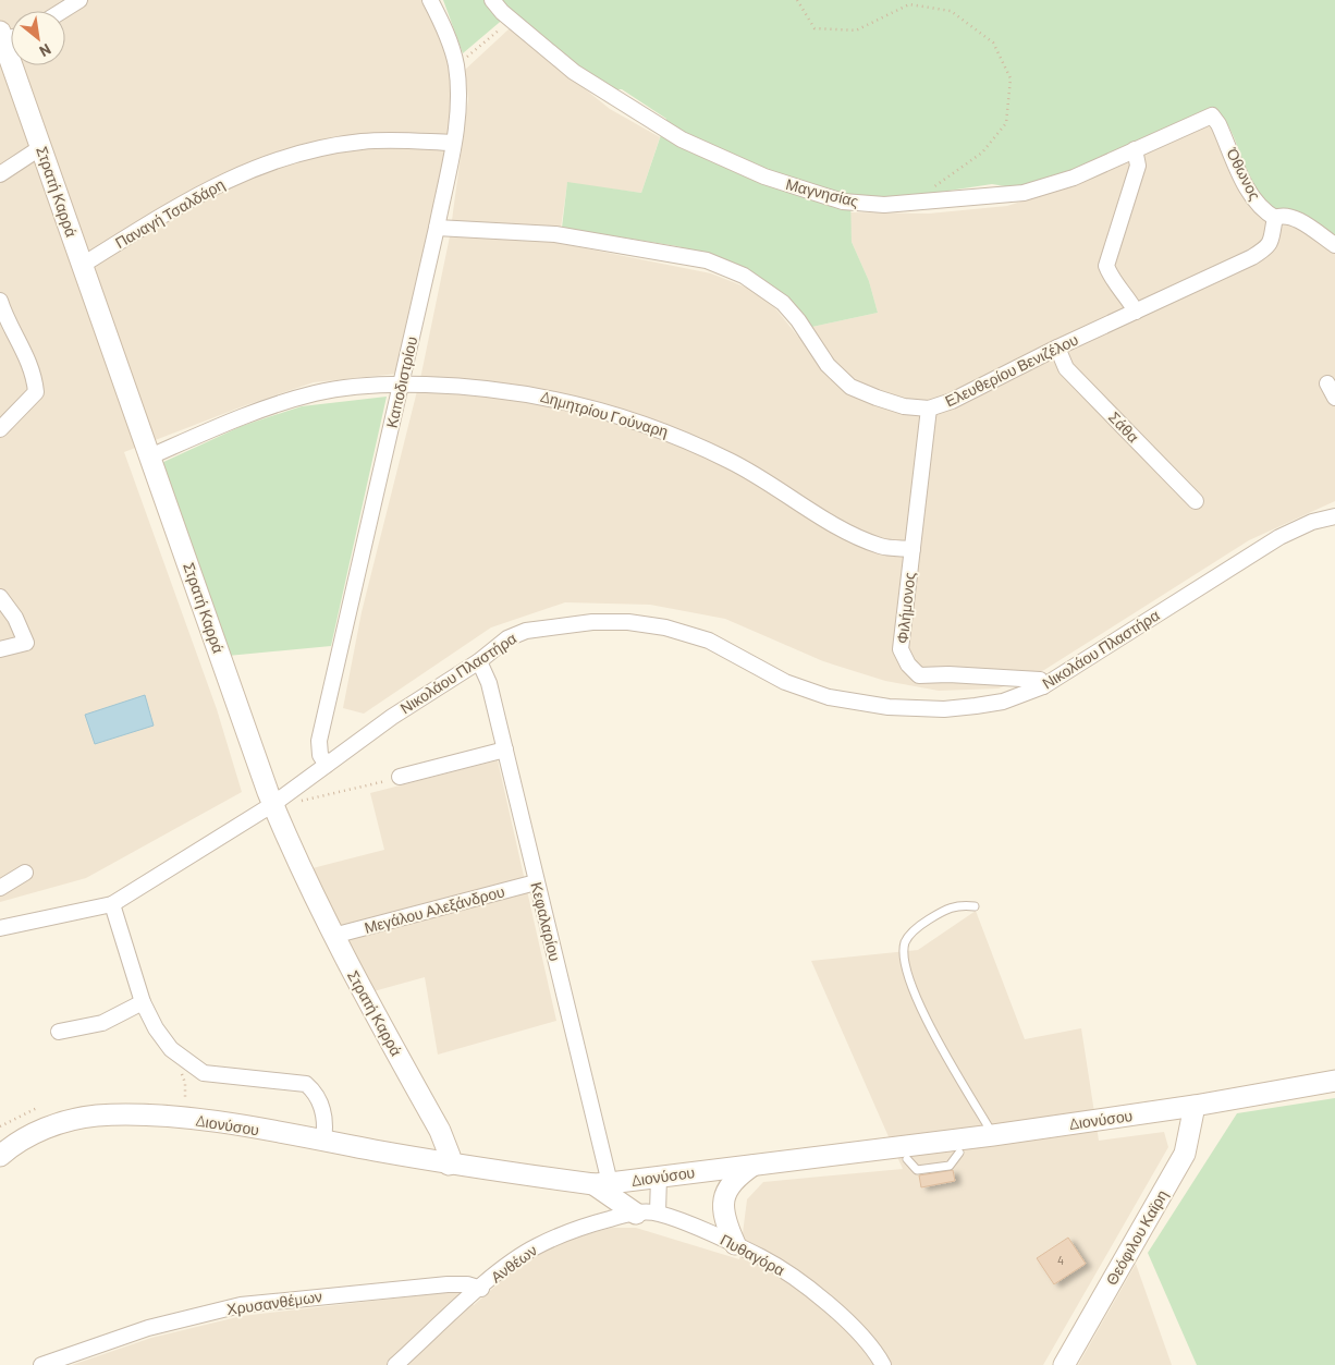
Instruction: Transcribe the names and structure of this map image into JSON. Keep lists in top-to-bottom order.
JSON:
{
  "streets": {
    "main road": ["Στρατή Καρρά", "Διονύσου", "Θεόφιλου Καϊρη"],
    "street": [
      "Όθωνος",
      "Μαγνησίας",
      "Παναγή Τσαλδάρη",
      "Ελευθερίου Βενιζέλου",
      "Καποδιστρίου",
      "Δημητρίου Γούναρη",
      "Σάθα",
      "Φιλήμονος",
      "Νικολάου Πλαστήρα",
      "Μεγάλου Αλεξάνδρου",
      "Κεφαλαρίου",
      "Πυθαγόρα",
      "Ανθέων",
      "Χρυσανθέμων"
    ]
  },
  "crossings": [
    ["Όθωνος", "Μαγνησίας"],
    ["Όθωνος", "Ελευθερίου Βενιζέλου"],
    ["Στρατή Καρρά", "Παναγή Τσαλδάρη"],
    ["Στρατή Καρρά", "Δημητρίου Γούναρη"],
    ["Στρατή Καρρά", "Νικολάου Πλαστήρα"],
    ["Στρατή Καρρά", "Μεγάλου Αλεξάνδρου"],
    ["Στρατή Καρρά", "Διονύσου"],
    ["Παναγή Τσαλδάρη", "Καποδιστρίου"],
    ["Ελευθερίου Βενιζέλου", "Καποδιστρίου"],
    ["Ελευθερίου Βενιζέλου", "Σάθα"],
    ["Ελευθερίου Βενιζέλου", "Φιλήμονος"],
    ["Καποδιστρίου", "Δημητρίου Γούναρη"],
    ["Καποδιστρίου", "Νικολάου Πλαστήρα"],
    ["Δημητρίου Γούναρη", "Φιλήμονος"],
    ["Φιλήμονος", "Νικολάου Πλαστήρα"],
    ["Νικολάου Πλαστήρα", "Κεφαλαρίου"],
    ["Μεγάλου Αλεξάνδρου", "Κεφαλαρίου"],
    ["Κεφαλαρίου", "Διονύσου"],
    ["Διονύσου", "Θεόφιλου Καϊρη"],
    ["Πυθαγόρα", "Ανθέων"],
    ["Ανθέων", "Χρυσανθέμων"]
  ],
  "house_numbers": ["4"],
  "north": "bottom right"
}
